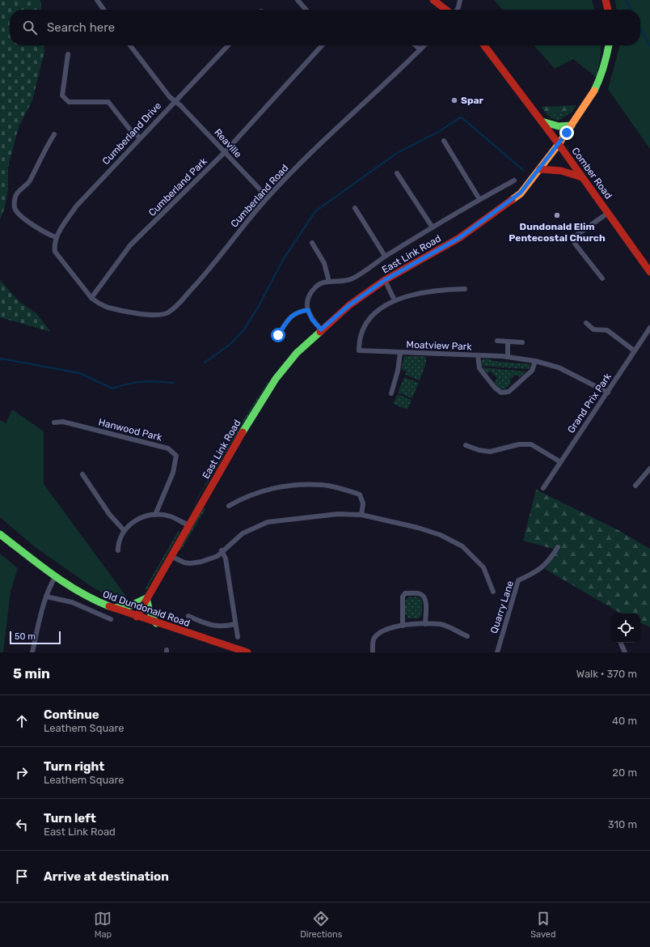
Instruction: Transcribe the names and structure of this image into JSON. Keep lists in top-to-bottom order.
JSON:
{
  "streets": {
    "main road": ["Comber Road", "East Link Road", "Old Dundonald Road"],
    "street": [
      "Cumberland Drive",
      "Reaville",
      "Cumberland Park",
      "Cumberland Road",
      "Moatview Park",
      "Grand Prix Park",
      "Hanwood Park",
      "Quarry Lane"
    ]
  },
  "crossings": [
    ["Cumberland Drive", "Reaville"],
    ["Cumberland Drive", "Cumberland Park"],
    ["Cumberland Drive", "Cumberland Road"],
    ["Reaville", "Cumberland Park"],
    ["Reaville", "Cumberland Road"],
    ["Comber Road", "East Link Road"],
    ["Cumberland Park", "Cumberland Road"],
    ["East Link Road", "Old Dundonald Road"],
    ["Moatview Park", "Grand Prix Park"]
  ],
  "places": ["Spar", "Dundonald Elim Pentecostal Church"],
  "scale_bar": "50 m",
  "page": {
    "search": "Search here",
    "scale": "50 m",
    "heading": ["5 min", "Walk · 370 m"],
    "list": [
      ["Continue", "Leathem Square", "40 m"],
      ["Turn right", "Leathem Square", "20 m"],
      ["Turn left", "East Link Road", "310 m"],
      "Arrive at destination"
    ],
    "nav": ["Map", "Directions", "Saved"]
  }
}
